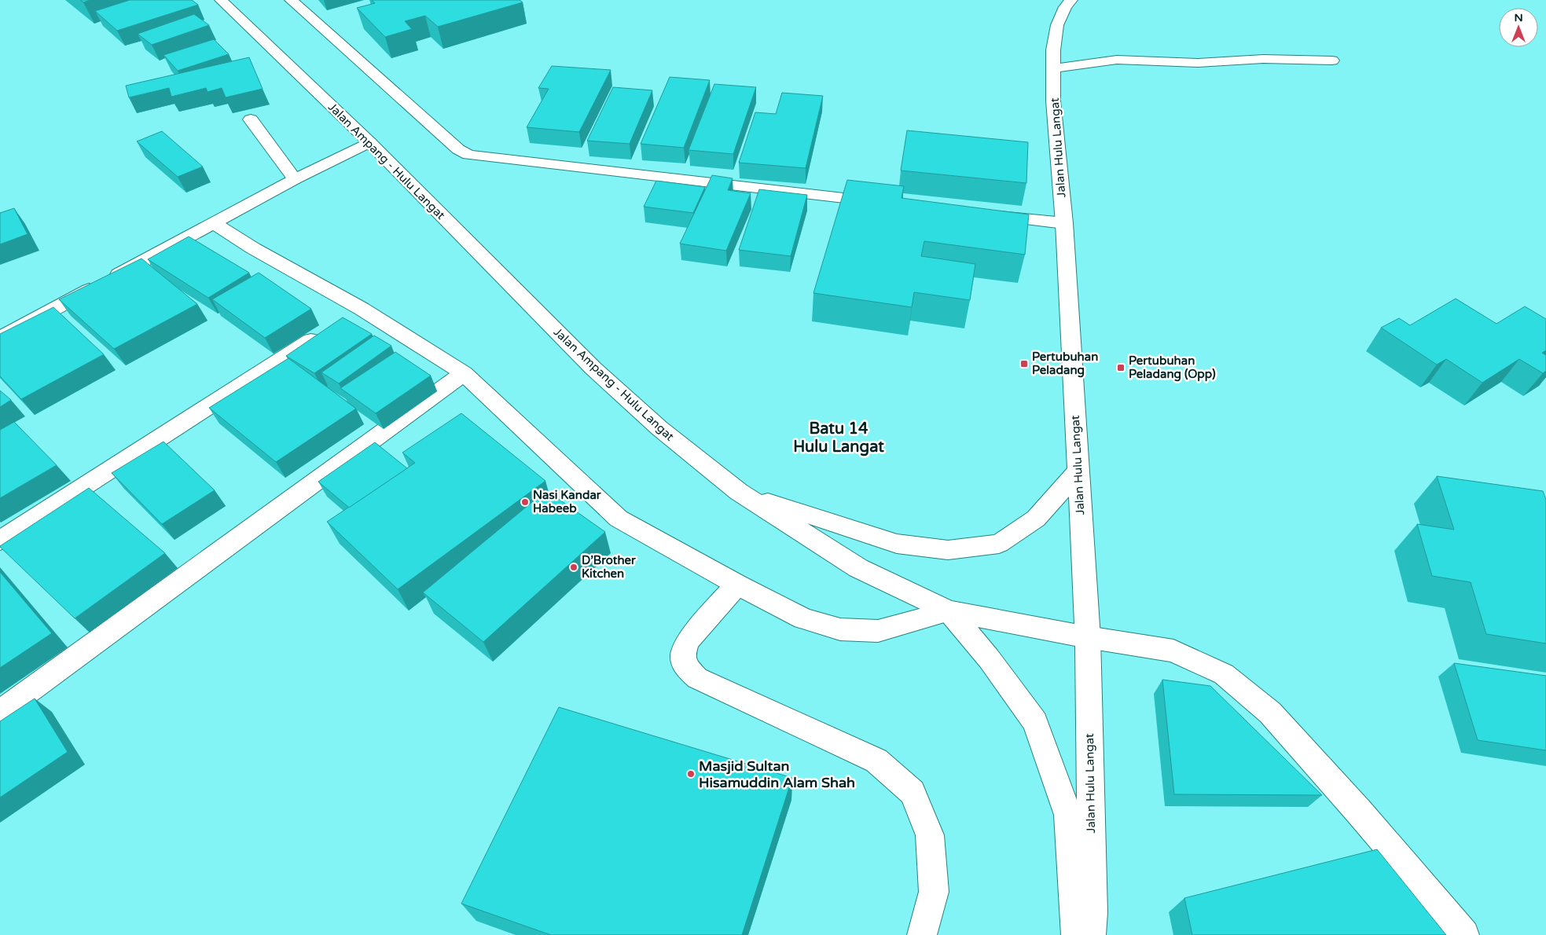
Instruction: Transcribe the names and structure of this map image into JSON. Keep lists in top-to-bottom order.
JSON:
{
  "streets": {
    "street": ["Jalan Hulu Langat", "Jalan Ampang - Hulu Langat"]
  },
  "crossings": [
    ["Jalan Hulu Langat", "Jalan Ampang - Hulu Langat"]
  ],
  "districts": ["Batu 14 Hulu Langat"],
  "places": {
    "transit": ["Pertubuhan Peladang", "Pertubuhan Peladang (Opp)"],
    "other": ["Nasi Kandar Habeeb", "D’Brother Kitchen", "Masjid Sultan Hisamuddin Alam Shah"]
  },
  "north": "top"
}
